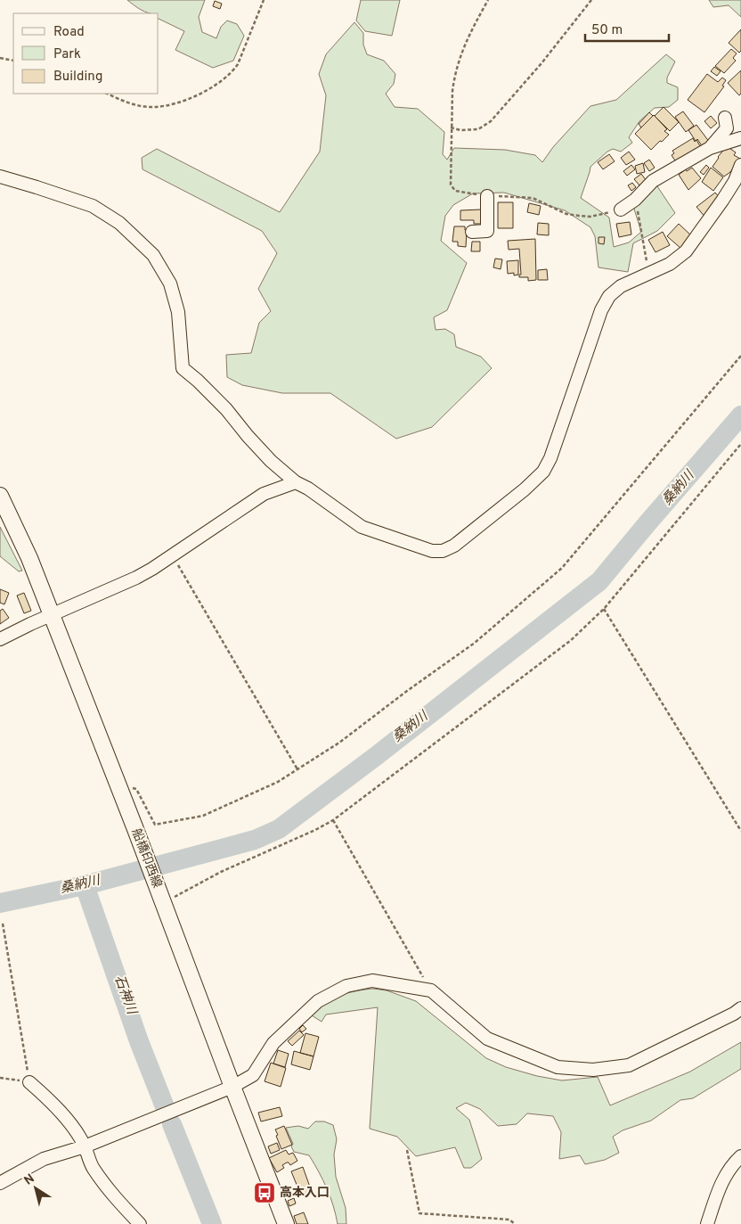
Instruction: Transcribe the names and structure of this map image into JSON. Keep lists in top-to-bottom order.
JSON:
{
  "streets": {
    "main road": ["船橋印西線"]
  },
  "water": ["桑納川", "石神川"],
  "places": {
    "bus stop": ["高本入口"]
  },
  "legend": ["Road", "Park", "Building"],
  "scale_bar": "50 m",
  "north": "top left"
}
